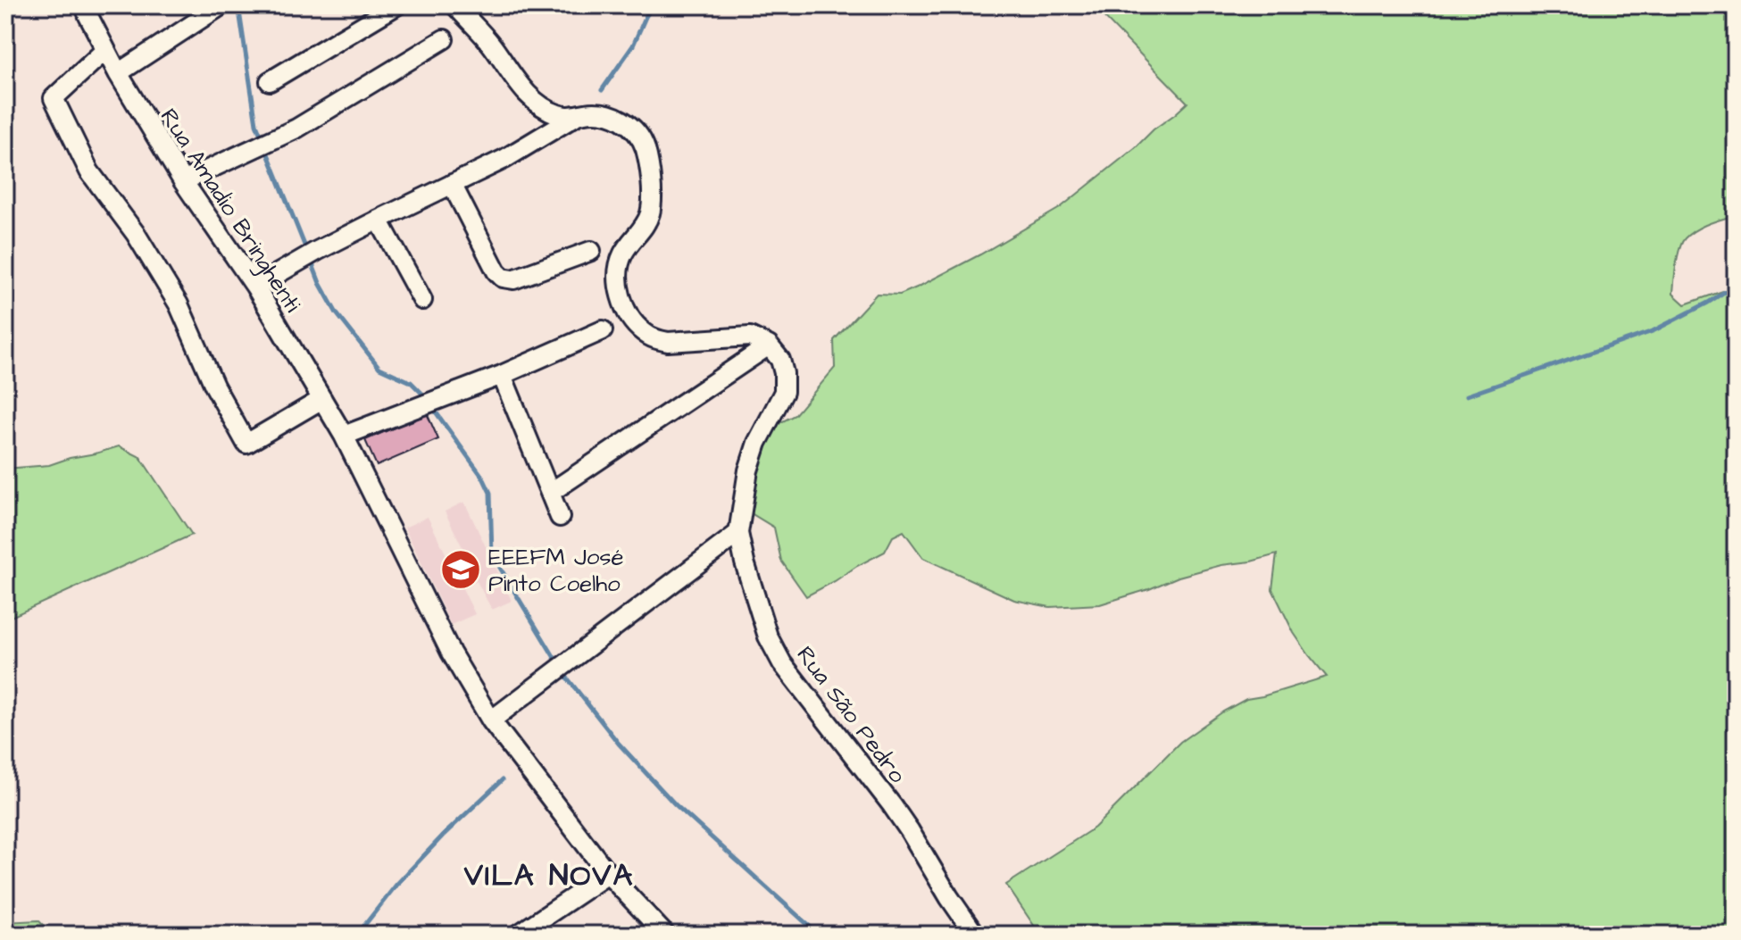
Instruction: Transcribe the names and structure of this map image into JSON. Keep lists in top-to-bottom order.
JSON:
{
  "streets": {
    "street": ["Rua Amadio Bringhenti", "Rua São Pedro"]
  },
  "districts": ["VILA NOVA"],
  "places": {
    "school or university": ["EEEFM José Pinto Coelho"]
  }
}
